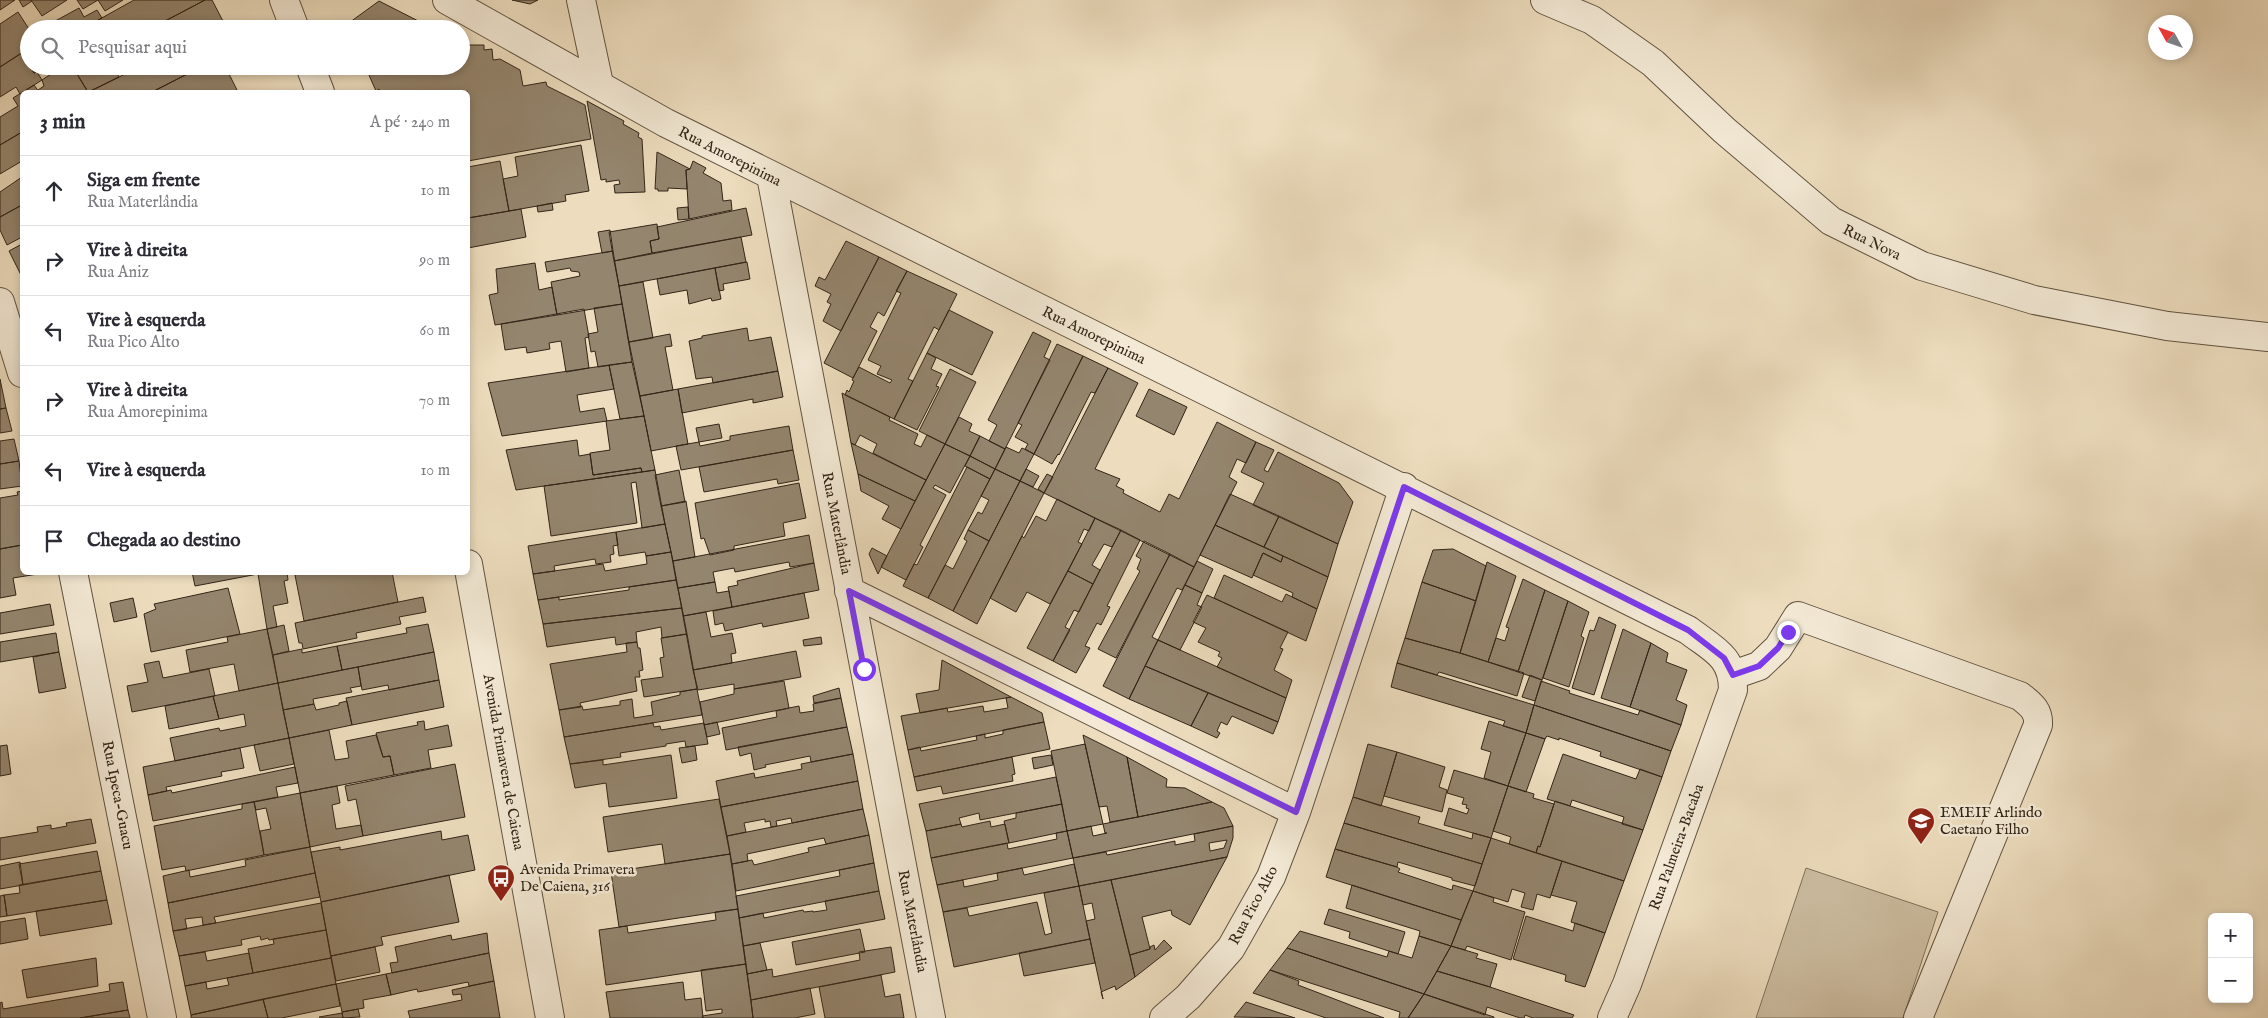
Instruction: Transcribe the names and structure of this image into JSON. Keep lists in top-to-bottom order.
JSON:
{
  "streets": {
    "street": [
      "Rua Amorepinima",
      "Rua Nova",
      "Rua Materlândia",
      "Avenida Primavera de Caiena",
      "Rua Ipeca-Guacu",
      "Rua Palmeira-Bacaba",
      "Rua Pico Alto"
    ]
  },
  "crossings": [
    ["Rua Amorepinima", "Rua Materlândia"],
    ["Rua Amorepinima", "Rua Palmeira-Bacaba"],
    ["Rua Amorepinima", "Rua Pico Alto"]
  ],
  "places": {
    "school or university": ["EMEIF Arlindo Caetano Filho"],
    "bus stop": ["Avenida Primavera De Caiena, 316"]
  },
  "north": "top left",
  "page": {
    "search": "Pesquisar aqui",
    "heading": ["3 min", "A pé · 240 m"],
    "list": [
      ["Siga em frente", "Rua Materlândia", "10 m"],
      ["Vire à direita", "Rua Aniz", "90 m"],
      ["Vire à esquerda", "Rua Pico Alto", "60 m"],
      ["Vire à direita", "Rua Amorepinima", "70 m"],
      ["Vire à esquerda", "10 m"],
      "Chegada ao destino"
    ],
    "map_buttons": ["+", "−"]
  }
}
